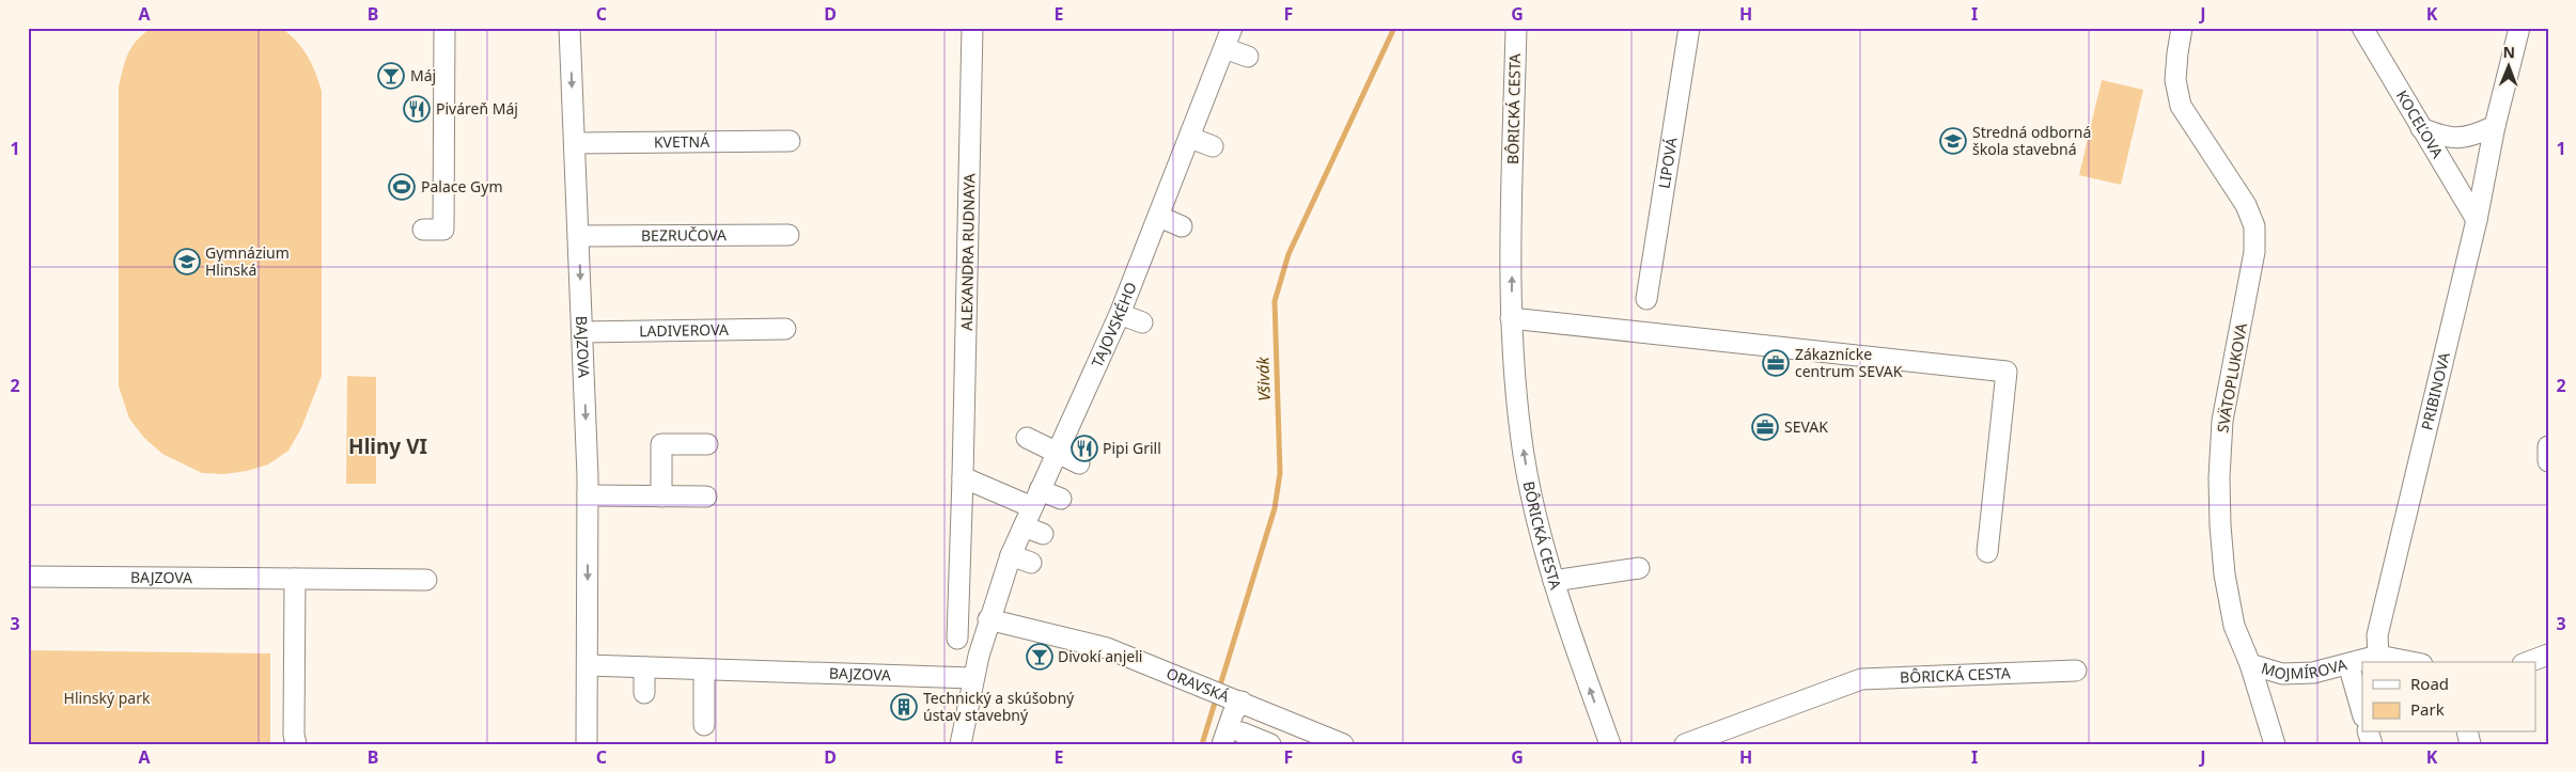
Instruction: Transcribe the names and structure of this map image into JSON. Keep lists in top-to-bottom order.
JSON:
{
  "streets": {
    "street": [
      "BÔRICKÁ CESTA",
      "KOCEĽOVA",
      "KVETNÁ",
      "LIPOVÁ",
      "BEZRUČOVA",
      "ALEXANDRA RUDNAYA",
      "TAJOVSKÉHO",
      "LADIVEROVA",
      "BAJZOVA",
      "SVÄTOPLUKOVA",
      "PRIBINOVA",
      "MOJMÍROVA",
      "ORAVSKÁ"
    ]
  },
  "crossings": [
    ["KOCEĽOVA", "PRIBINOVA"],
    ["KVETNÁ", "BAJZOVA"],
    ["BEZRUČOVA", "BAJZOVA"],
    ["TAJOVSKÉHO", "ORAVSKÁ"],
    ["LADIVEROVA", "BAJZOVA"],
    ["SVÄTOPLUKOVA", "MOJMÍROVA"],
    ["PRIBINOVA", "MOJMÍROVA"]
  ],
  "one_way": ["BÔRICKÁ CESTA", "BAJZOVA"],
  "districts": ["Hliny VI"],
  "water": ["Všivák"],
  "parks": ["Hlinský park"],
  "places": {
    "bar": ["Máj", "Divokí anjeli"],
    "restaurant": ["Piváreň Máj", "Pipi Grill"],
    "school or university": ["Stredná odborná škola stavebná", "Gymnázium Hlinská"],
    "sports": ["Palace Gym"],
    "office": ["Zákaznícke centrum SEVAK", "SEVAK"],
    "building": ["Technický a skúšobný ústav stavebný"]
  },
  "legend": ["Road", "Park"],
  "north": "top",
  "grid": {
    "columns": [
      "A",
      "B",
      "C",
      "D",
      "E",
      "F",
      "G",
      "H",
      "I",
      "J",
      "K"
    ],
    "rows": ["1", "2", "3"]
  }
}
